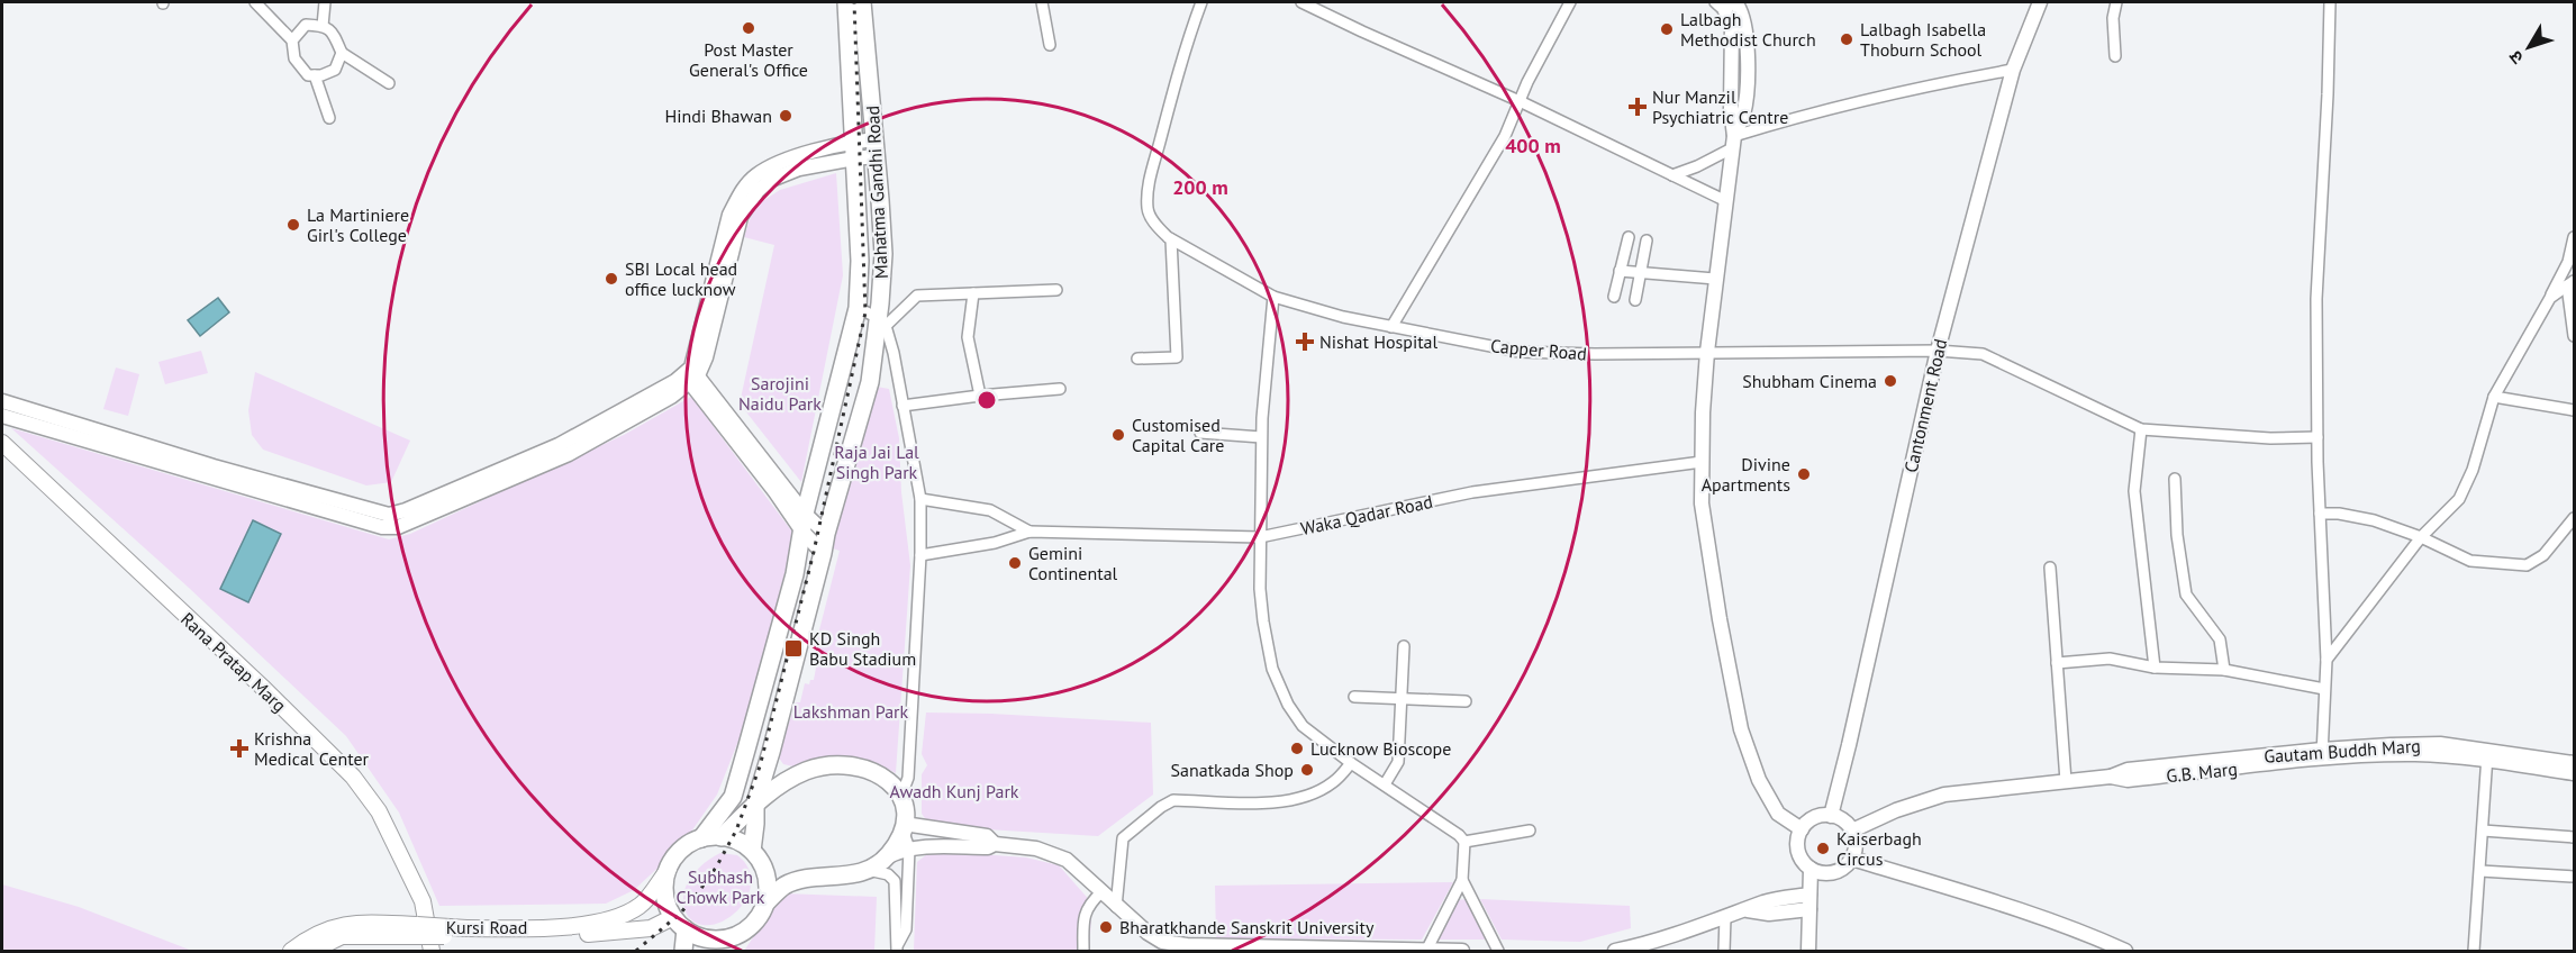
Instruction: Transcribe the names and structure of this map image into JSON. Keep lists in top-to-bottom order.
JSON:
{
  "streets": {
    "main road": ["Mahatma Gandhi Road", "Rana Pratap Marg", "Kursi Road"],
    "street": [
      "Capper Road",
      "Cantonment Road",
      "Waka Qadar Road",
      "G.B. Marg"
    ]
  },
  "crossings": [
    ["Mahatma Gandhi Road", "Kursi Road"],
    ["Capper Road", "Cantonment Road"],
    ["Cantonment Road", "G.B. Marg"]
  ],
  "parks": [
    "Sarojini Naidu Park",
    "Raja Jai Lal Singh Park",
    "Lakshman Park",
    "Awadh Kunj Park",
    "Subhash Chowk Park"
  ],
  "places": {
    "other": [
      "Post Master General's Office",
      "Lalbagh Methodist Church",
      "Lalbagh Isabella Thoburn School",
      "Hindi Bhawan",
      "La Martiniere Girl's College",
      "SBI Local head office lucknow",
      "Shubham Cinema",
      "Customised Capital Care",
      "Divine Apartments",
      "Gemini Continental",
      "Lucknow Bioscope",
      "Sanatkada Shop",
      "Kaiserbagh Circus",
      "Bharatkhande Sanskrit University"
    ],
    "health": ["Nur Manzil Psychiatric Centre", "Nishat Hospital", "Krishna Medical Center"],
    "transit": ["KD Singh Babu Stadium"]
  },
  "north": "bottom left",
  "rings": ["400 m", "200 m"]
}
